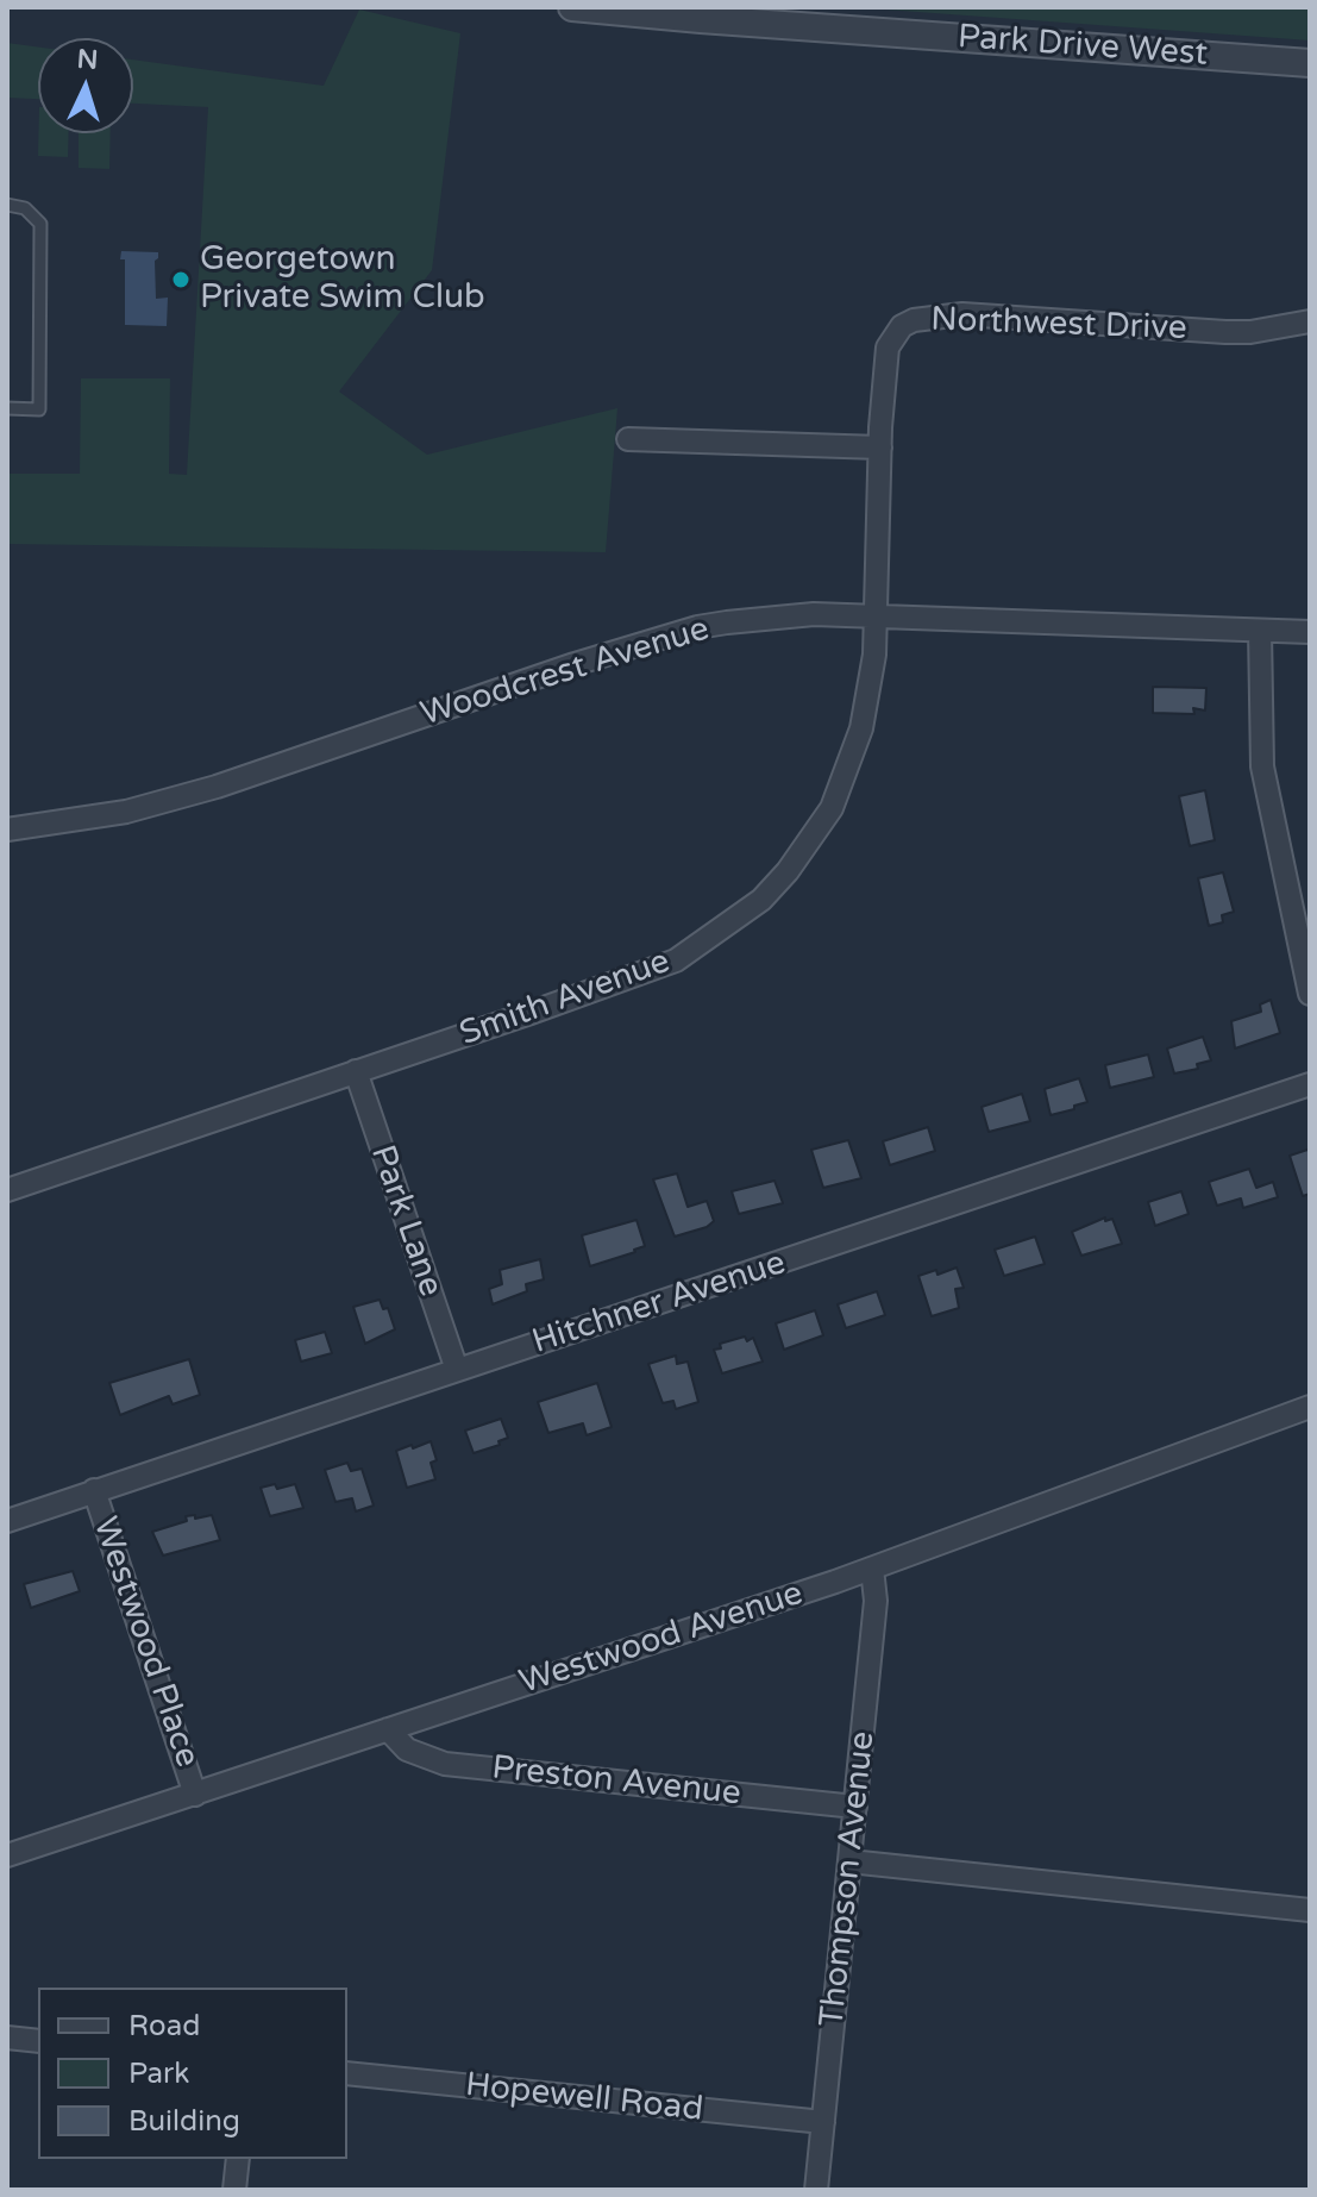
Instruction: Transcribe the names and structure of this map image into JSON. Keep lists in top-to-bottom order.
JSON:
{
  "streets": {
    "street": [
      "Park Drive West",
      "Northwest Drive",
      "Woodcrest Avenue",
      "Smith Avenue",
      "Park Lane",
      "Hitchner Avenue",
      "Westwood Avenue",
      "Westwood Place",
      "Preston Avenue",
      "Thompson Avenue",
      "Hopewell Road"
    ]
  },
  "crossings": [
    ["Northwest Drive", "Smith Avenue"],
    ["Woodcrest Avenue", "Smith Avenue"],
    ["Smith Avenue", "Park Lane"],
    ["Park Lane", "Hitchner Avenue"],
    ["Hitchner Avenue", "Westwood Place"],
    ["Westwood Avenue", "Westwood Place"],
    ["Westwood Avenue", "Preston Avenue"],
    ["Westwood Avenue", "Thompson Avenue"],
    ["Preston Avenue", "Thompson Avenue"],
    ["Thompson Avenue", "Hopewell Road"]
  ],
  "places": ["Georgetown Private Swim Club"],
  "legend": ["Road", "Park", "Building"],
  "north": "top"
}
